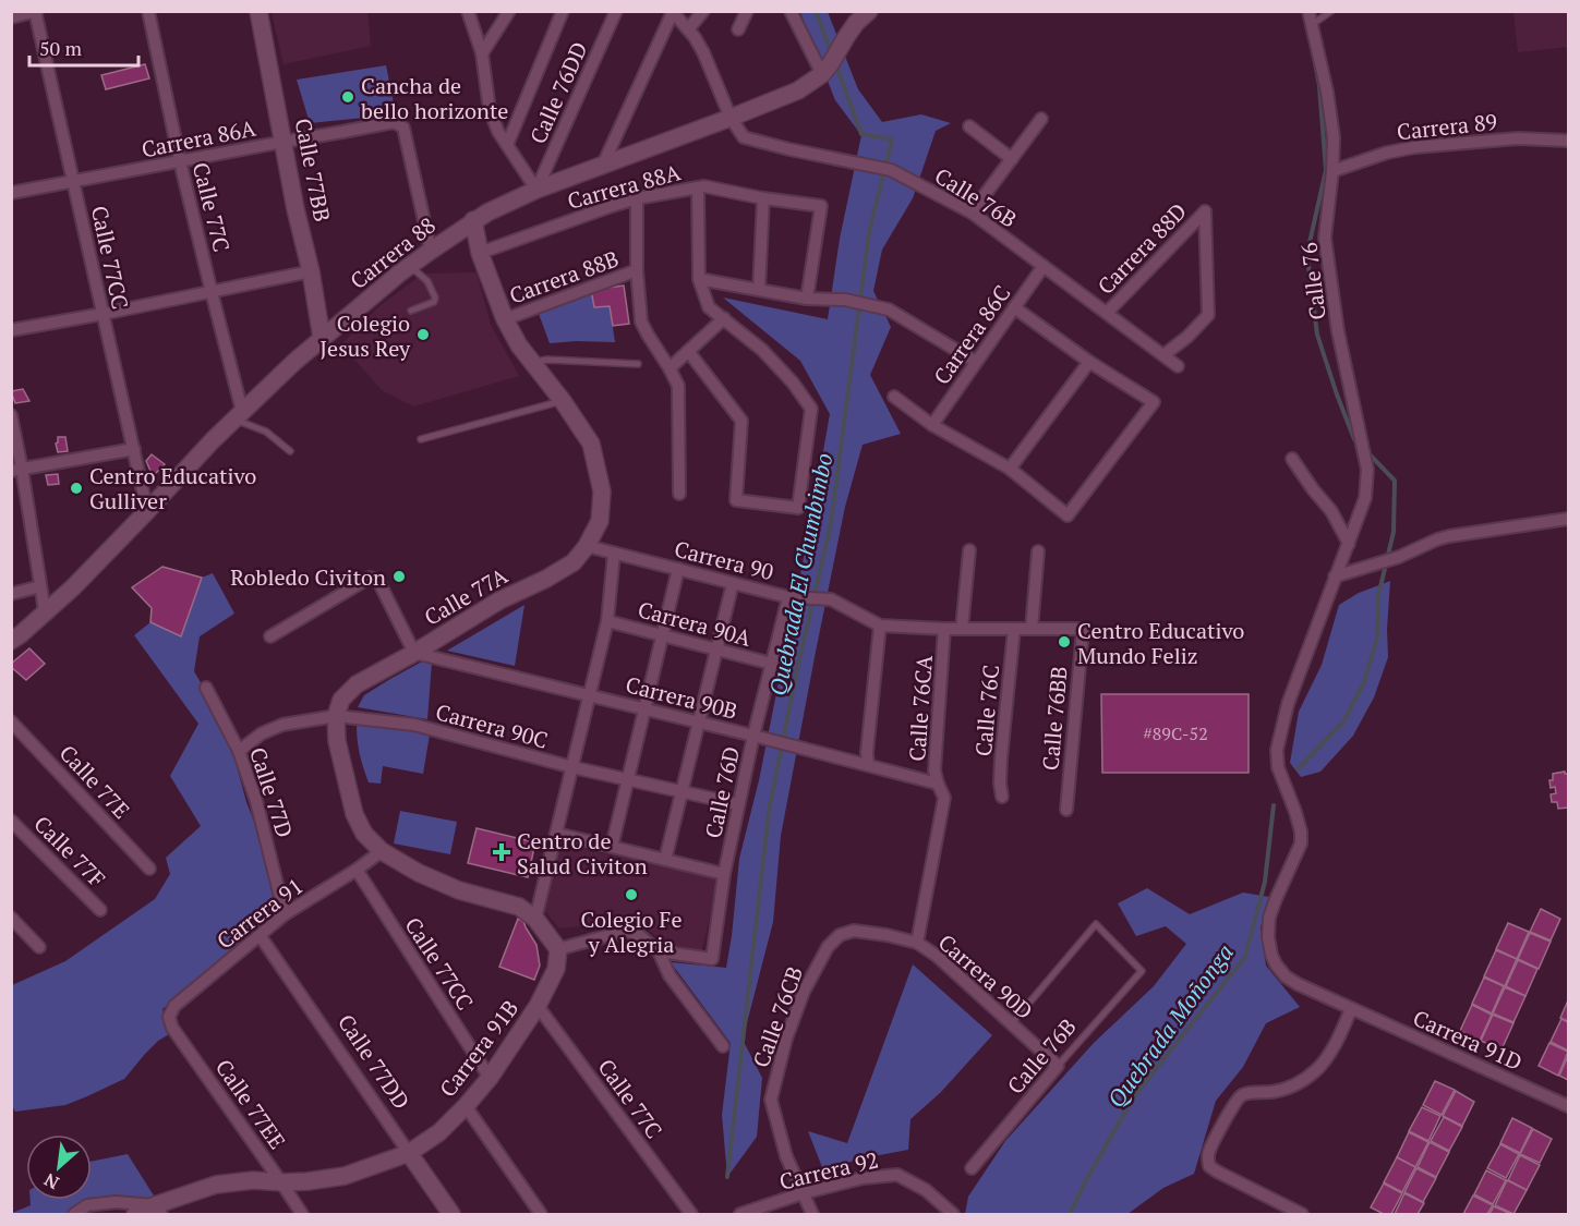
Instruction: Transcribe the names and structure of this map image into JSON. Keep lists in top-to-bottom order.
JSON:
{
  "streets": {
    "street": [
      "Calle 76DD",
      "Carrera 89",
      "Carrera 86A",
      "Calle 77BB",
      "Carrera 88A",
      "Calle 76B",
      "Calle 77C",
      "Carrera 88D",
      "Carrera 88",
      "Calle 77CC",
      "Carrera 88B",
      "Calle 76",
      "Carrera 86C",
      "Carrera 90",
      "Calle 77A",
      "Carrera 90A",
      "Carrera 90B",
      "Calle 76CA",
      "Calle 76C",
      "Calle 76BB",
      "Carrera 90C",
      "Calle 77E",
      "Calle 77D",
      "Calle 76D",
      "Calle 77F",
      "Carrera 91",
      "Carrera 90D",
      "Calle 76CB",
      "Carrera 91D",
      "Carrera 91B",
      "Calle 77DD",
      "Calle 77EE",
      "Carrera 92"
    ]
  },
  "crossings": [
    ["Calle 76DD", "Carrera 88"],
    ["Carrera 89", "Calle 76"],
    ["Carrera 86A", "Calle 77BB"],
    ["Carrera 86A", "Calle 77C"],
    ["Carrera 86A", "Carrera 88"],
    ["Carrera 86A", "Calle 77CC"],
    ["Calle 77BB", "Carrera 88"],
    ["Carrera 88A", "Calle 77A"],
    ["Calle 76B", "Carrera 88D"],
    ["Calle 76B", "Carrera 88"],
    ["Calle 76B", "Carrera 86C"],
    ["Calle 76B", "Carrera 90D"],
    ["Calle 77C", "Carrera 88"],
    ["Calle 77C", "Carrera 91B"],
    ["Carrera 88", "Calle 77CC"],
    ["Carrera 88", "Calle 77A"],
    ["Calle 77CC", "Carrera 91"],
    ["Calle 77CC", "Carrera 91B"],
    ["Carrera 88B", "Calle 77A"],
    ["Calle 76", "Carrera 91D"],
    ["Carrera 90", "Calle 77A"],
    ["Carrera 90", "Calle 76CA"],
    ["Carrera 90", "Calle 76C"],
    ["Carrera 90", "Calle 76BB"],
    ["Carrera 90", "Calle 76D"],
    ["Calle 77A", "Carrera 90B"],
    ["Calle 77A", "Carrera 90C"],
    ["Carrera 90A", "Calle 76D"],
    ["Carrera 90B", "Calle 76CA"],
    ["Carrera 90B", "Calle 76D"],
    ["Calle 76CA", "Carrera 90D"],
    ["Carrera 90C", "Calle 77D"],
    ["Carrera 90C", "Calle 76D"],
    ["Calle 77D", "Carrera 91"],
    ["Carrera 91", "Calle 77DD"],
    ["Carrera 91", "Calle 77EE"],
    ["Carrera 90D", "Calle 76CB"],
    ["Calle 76CB", "Carrera 92"],
    ["Carrera 91B", "Calle 77DD"],
    ["Carrera 91B", "Calle 77EE"]
  ],
  "water": ["Quebrada El Chumbimbo", "Quebrada Moñonga"],
  "places": {
    "other": [
      "Cancha de bello horizonte",
      "Colegio Jesus Rey",
      "Centro Educativo Gulliver",
      "Robledo Civiton",
      "Centro Educativo Mundo Feliz",
      "Colegio Fe y Alegria"
    ],
    "health": ["Centro de Salud Civiton"]
  },
  "house_numbers": ["#89C-52"],
  "scale_bar": "50 m",
  "north": "bottom left"
}
